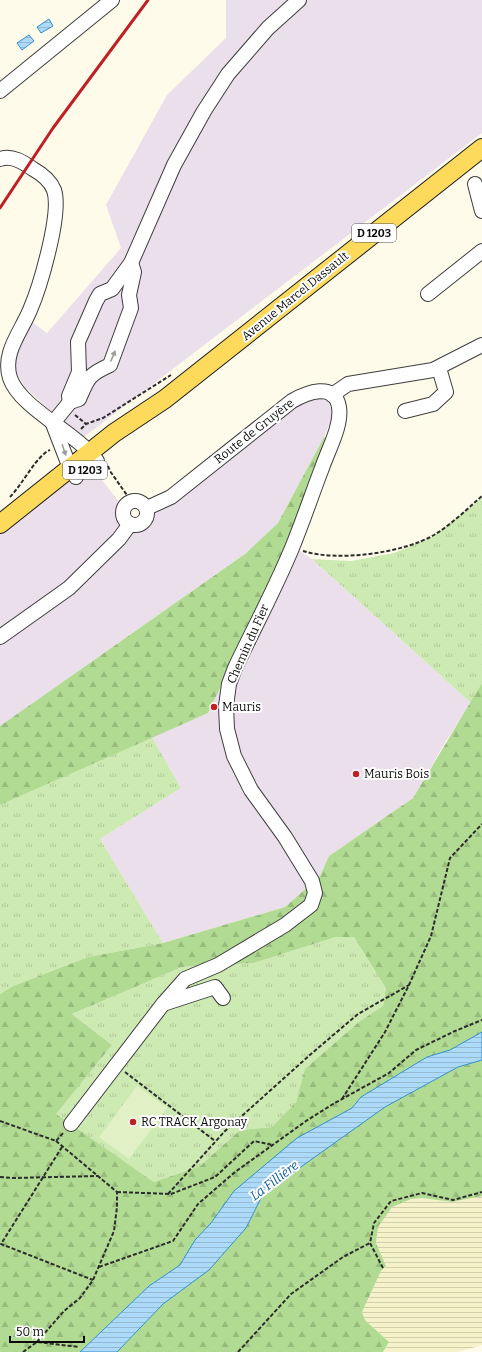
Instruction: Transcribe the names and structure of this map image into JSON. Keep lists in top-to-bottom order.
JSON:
{
  "streets": {
    "main road": ["D 1203", "Avenue Marcel Dassault"],
    "street": ["Route de Gruyère", "Chemin du Fier"]
  },
  "crossings": [
    ["Route de Gruyère", "Chemin du Fier"]
  ],
  "water": ["La Fillière"],
  "places": ["Mauris", "Mauris Bois", "RC TRACK Argonay"],
  "scale_bar": "50 m"
}
